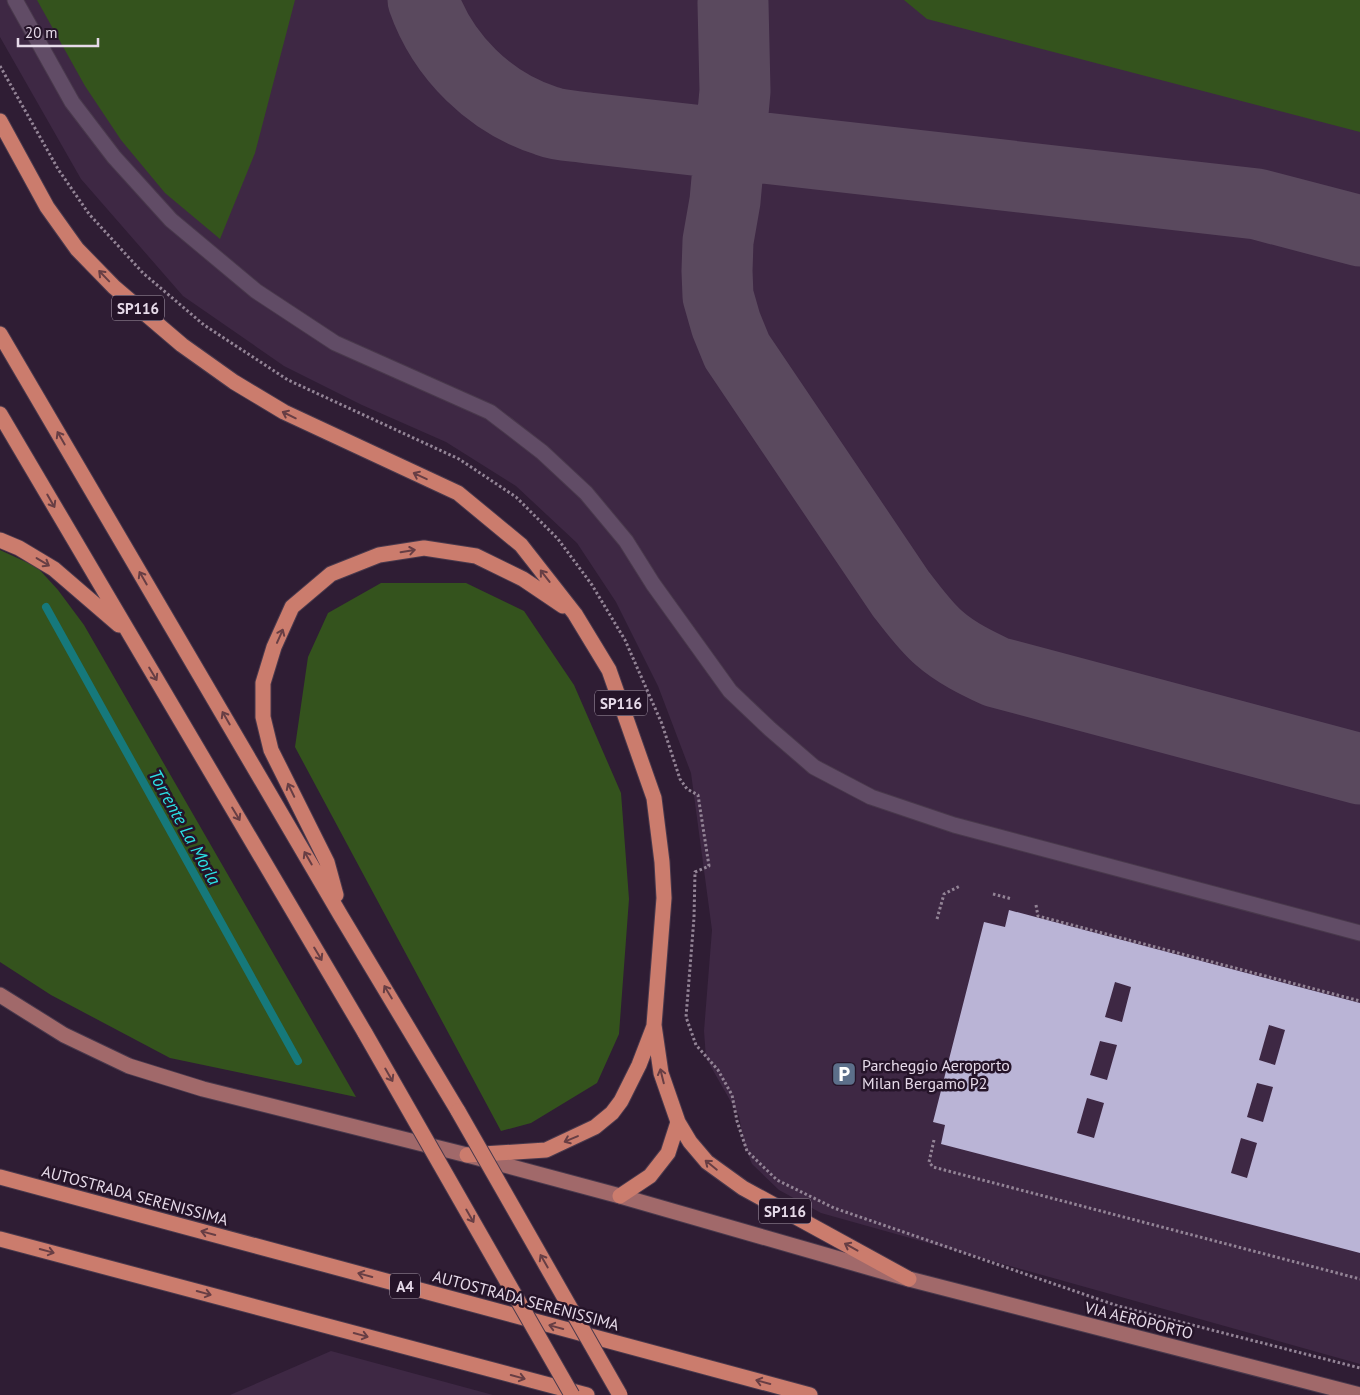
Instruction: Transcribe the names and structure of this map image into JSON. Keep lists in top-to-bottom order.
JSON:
{
  "streets": {
    "highway": ["SP116", "AUTOSTRADA SERENISSIMA", "A4"],
    "main road": ["VIA AEROPORTO"]
  },
  "crossings": [
    ["SP116", "VIA AEROPORTO"]
  ],
  "water": ["Torrente La Morla"],
  "places": {
    "parking": ["Parcheggio Aeroporto Milan Bergamo P2"]
  },
  "scale_bar": "20 m"
}
